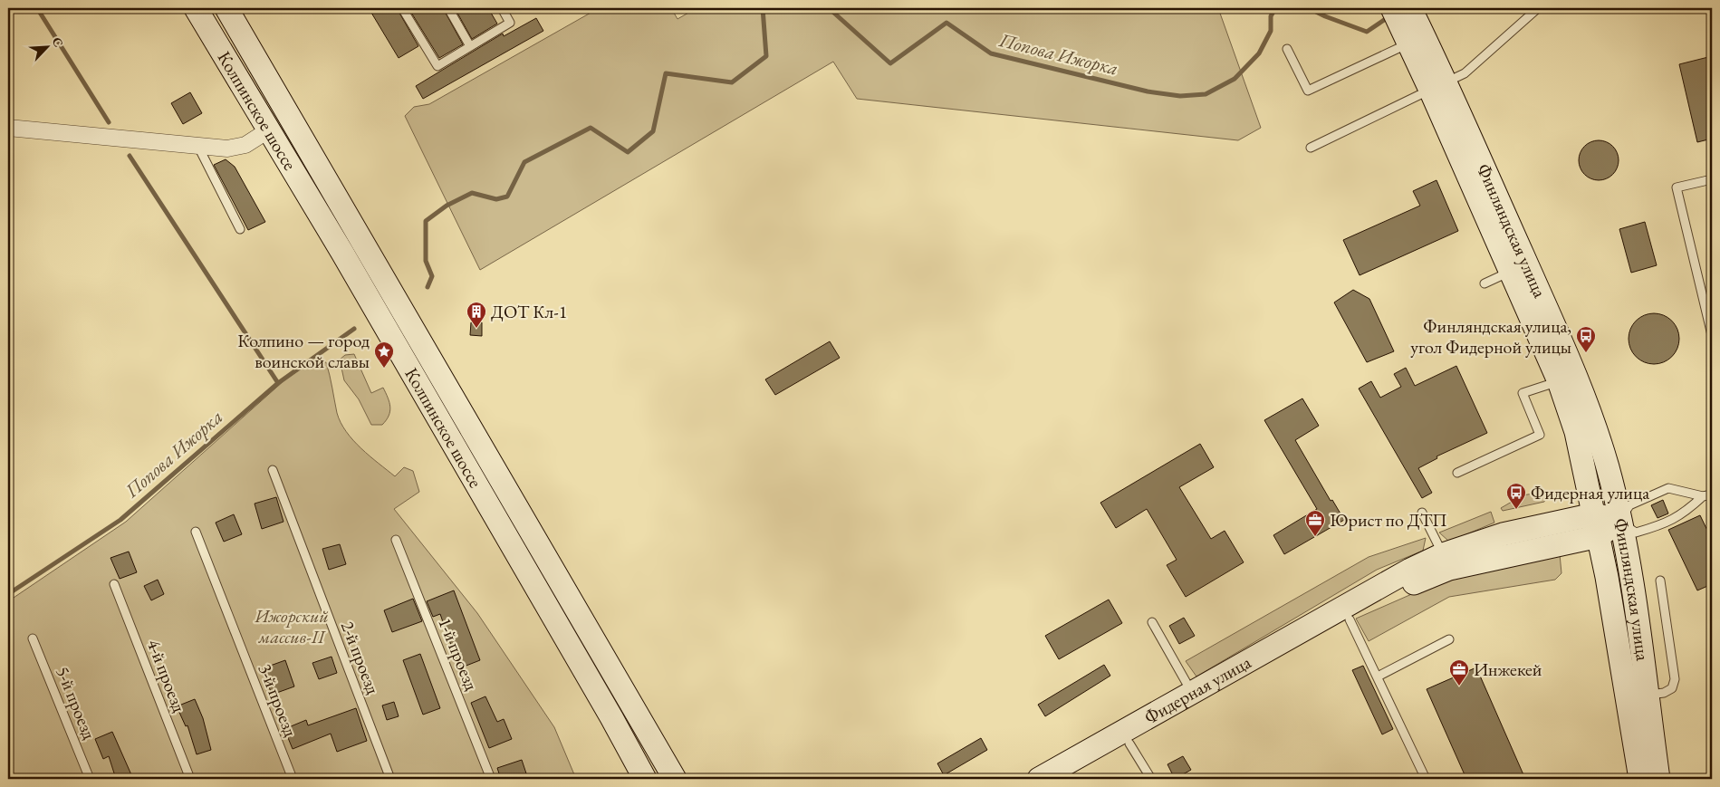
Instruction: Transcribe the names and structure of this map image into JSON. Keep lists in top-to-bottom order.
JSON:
{
  "streets": {
    "street": ["Колпинское шоссе", "Финляндская улица", "Фидерная улица"],
    "lane": [
      "1-й проезд",
      "2-й проезд",
      "4-й проезд",
      "3-й проезд",
      "5-й проезд"
    ]
  },
  "crossings": [
    ["Финляндская улица", "Фидерная улица"]
  ],
  "water": ["Попова Ижорка"],
  "parks": ["Ижорский массив-II"],
  "places": {
    "building": ["ДОТ Кл-1"],
    "bus stop": ["Финляндская улица, угол Фидерной улицы", "Фидерная улица"],
    "place": ["Колпино — город воинской славы"],
    "office": ["Юрист по ДТП", "Инжекей"]
  },
  "north": "top right"
}
